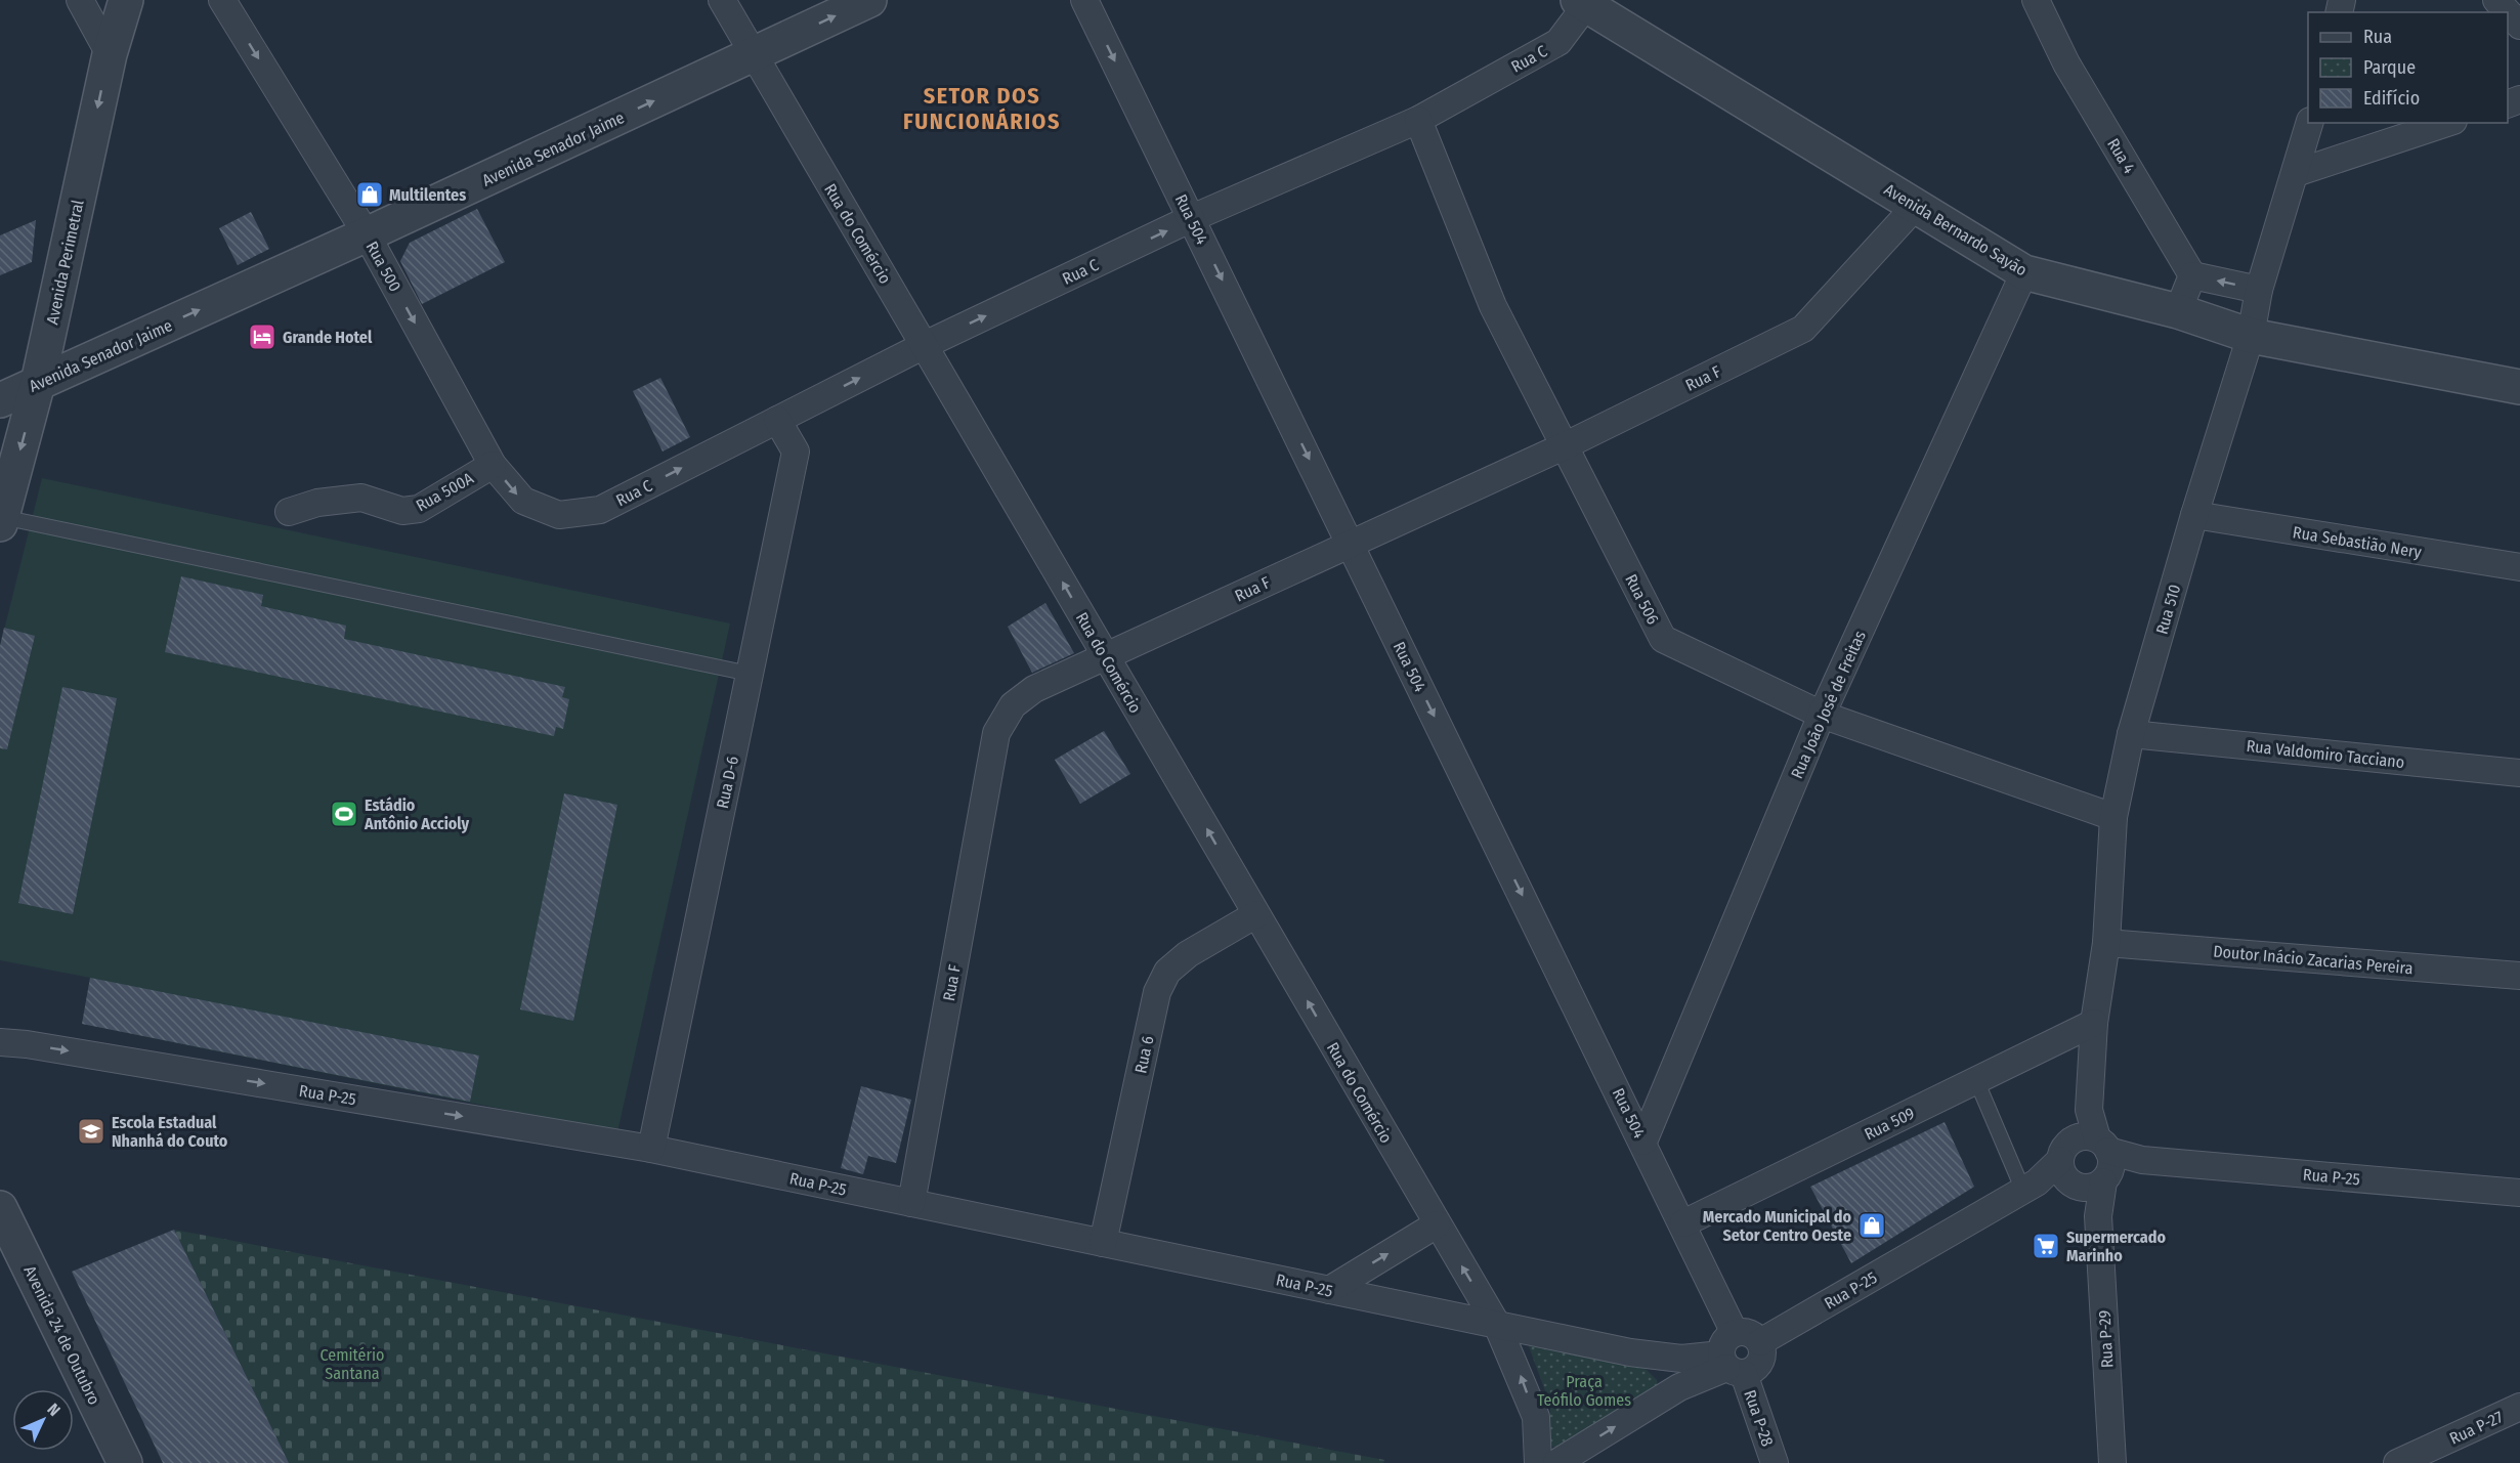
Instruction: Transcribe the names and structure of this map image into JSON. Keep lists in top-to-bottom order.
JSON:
{
  "streets": {
    "street": [
      "Rua C",
      "Avenida Senador Jaime",
      "Rua 4",
      "Rua 504",
      "Avenida Bernardo Sayão",
      "Rua do Comércio",
      "Avenida Perimetral",
      "Rua 500",
      "Rua F",
      "Rua 500A",
      "Rua Sebastião Nery",
      "Rua 506",
      "Rua 510",
      "Rua João José de Freitas",
      "Rua Valdomiro Tacciano",
      "Rua D-6",
      "Doutor Inácio Zacarias Pereira",
      "Rua 6",
      "Rua P-25",
      "Rua 509",
      "Avenida 24 de Outubro",
      "Rua P-29",
      "Rua P-28",
      "Rua P-27"
    ]
  },
  "crossings": [
    ["Rua C", "Rua 504"],
    ["Rua C", "Avenida Bernardo Sayão"],
    ["Rua C", "Rua do Comércio"],
    ["Rua C", "Rua 500"],
    ["Rua C", "Rua 506"],
    ["Rua C", "Rua D-6"],
    ["Avenida Senador Jaime", "Rua do Comércio"],
    ["Avenida Senador Jaime", "Avenida Perimetral"],
    ["Avenida Senador Jaime", "Rua 500"],
    ["Rua 504", "Rua F"],
    ["Rua 504", "Rua João José de Freitas"],
    ["Rua 504", "Rua P-25"],
    ["Rua 504", "Rua 509"],
    ["Rua 504", "Rua P-28"],
    ["Avenida Bernardo Sayão", "Rua F"],
    ["Avenida Bernardo Sayão", "Rua 510"],
    ["Avenida Bernardo Sayão", "Rua João José de Freitas"],
    ["Rua do Comércio", "Rua F"],
    ["Rua do Comércio", "Rua 6"],
    ["Rua do Comércio", "Rua P-25"],
    ["Rua 500", "Rua 500A"],
    ["Rua F", "Rua 506"],
    ["Rua F", "Rua P-25"],
    ["Rua Sebastião Nery", "Rua 510"],
    ["Rua 506", "Rua 510"],
    ["Rua 506", "Rua João José de Freitas"],
    ["Rua 510", "Rua Valdomiro Tacciano"],
    ["Rua 510", "Doutor Inácio Zacarias Pereira"],
    ["Rua 510", "Rua P-25"],
    ["Rua 510", "Rua 509"],
    ["Rua 510", "Rua P-29"],
    ["Rua D-6", "Rua P-25"],
    ["Rua 6", "Rua P-25"],
    ["Rua P-25", "Rua P-29"],
    ["Rua P-25", "Rua P-28"]
  ],
  "one_way": [
    "Rua C",
    "Avenida Senador Jaime",
    "Rua 504",
    "Rua do Comércio",
    "Avenida Perimetral",
    "Rua 500"
  ],
  "districts": ["SETOR DOS FUNCIONÁRIOS"],
  "parks": ["Cemitério Santana", "Praça Teófilo Gomes"],
  "places": {
    "shop": ["Multilentes", "Mercado Municipal do Setor Centro Oeste"],
    "hotel": ["Grande Hotel"],
    "sports": ["Estádio Antônio Accioly"],
    "school or university": ["Escola Estadual Nhanhá do Couto"],
    "supermarket": ["Supermercado Marinho"]
  },
  "legend": ["Rua", "Parque", "Edifício"],
  "north": "top right"
}
